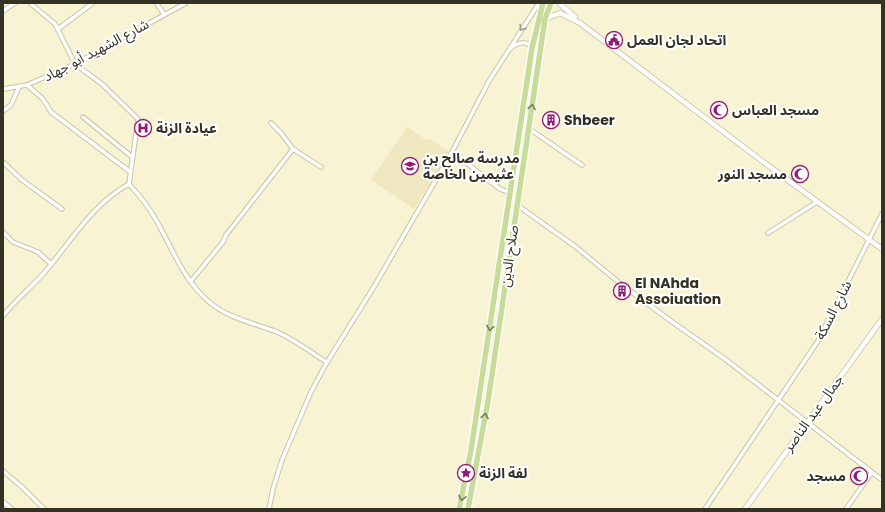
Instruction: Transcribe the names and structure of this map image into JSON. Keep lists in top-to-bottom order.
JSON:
{
  "streets": {
    "highway": ["صلاح الدين"],
    "main road": ["جمال عبد الناصر"],
    "street": ["شارع الشهيد أبو جهاد", "شارع السكة"]
  },
  "places": {
    "public building": ["اتحاد لجان العمل"],
    "mosque": ["مسجد العباس", "مسجد النور", "مسجد"],
    "building": ["Shbeer", "El NAhda Assoiuation"],
    "hospital": ["عيادة الزنة"],
    "school or university": ["مدرسة صالح بن عثيمين الخاصة"],
    "place": ["لفة الزنة"]
  }
}
